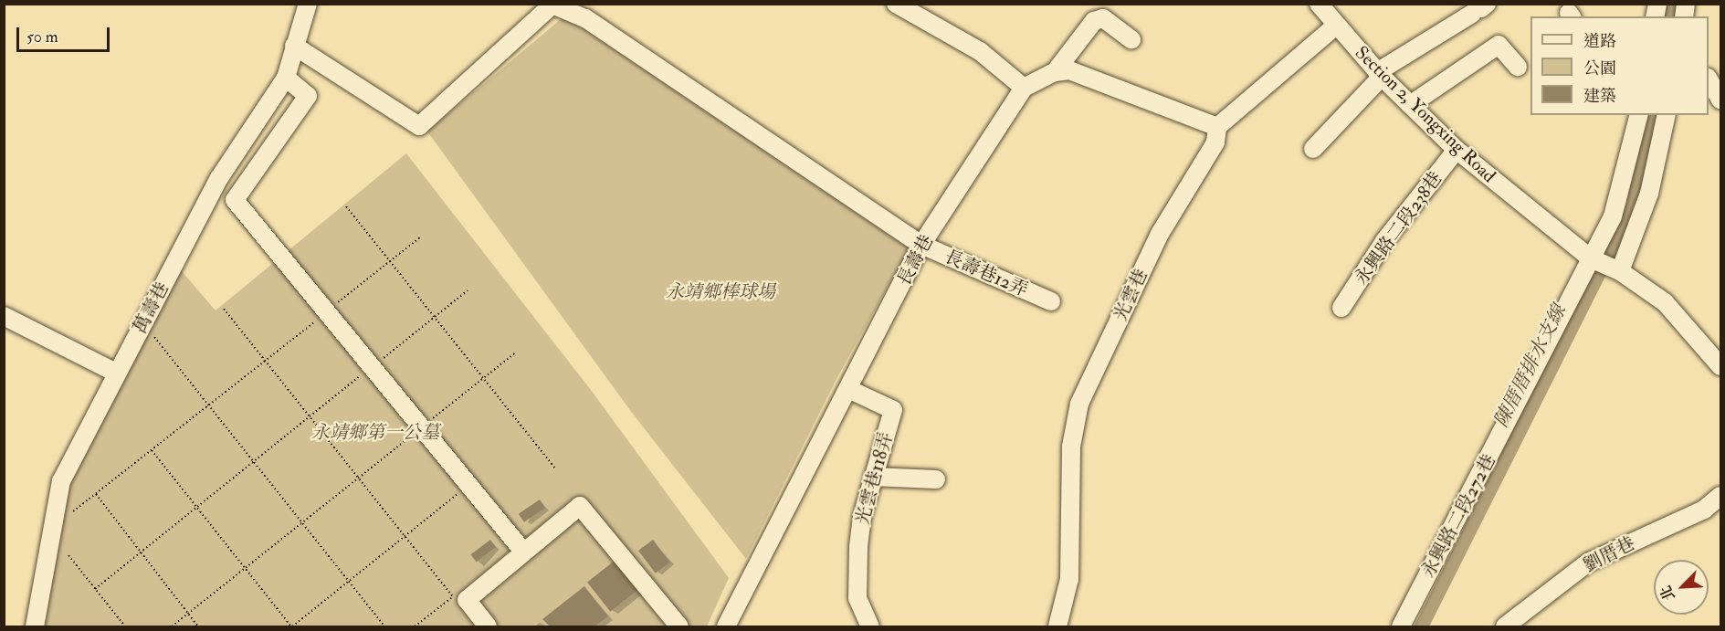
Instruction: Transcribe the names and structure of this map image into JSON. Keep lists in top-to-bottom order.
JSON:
{
  "streets": {
    "street": [
      "Section 2, Yongxing Road",
      "永興路二段238巷",
      "長壽巷",
      "長壽巷12弄",
      "光雲巷",
      "萬壽巷",
      "光雲巷118弄",
      "永興路二段272巷",
      "劉厝巷"
    ]
  },
  "crossings": [
    ["Section 2, Yongxing Road", "永興路二段238巷"],
    ["Section 2, Yongxing Road", "永興路二段272巷"],
    ["長壽巷", "長壽巷12弄"],
    ["長壽巷", "光雲巷118弄"],
    ["長壽巷12弄", "萬壽巷"]
  ],
  "water": ["陳厝厝排水支線"],
  "parks": ["永靖鄉棒球場", "永靖鄉第一公墓"],
  "legend": ["道路", "公園", "建築"],
  "scale_bar": "50 m",
  "north": "bottom left"
}
